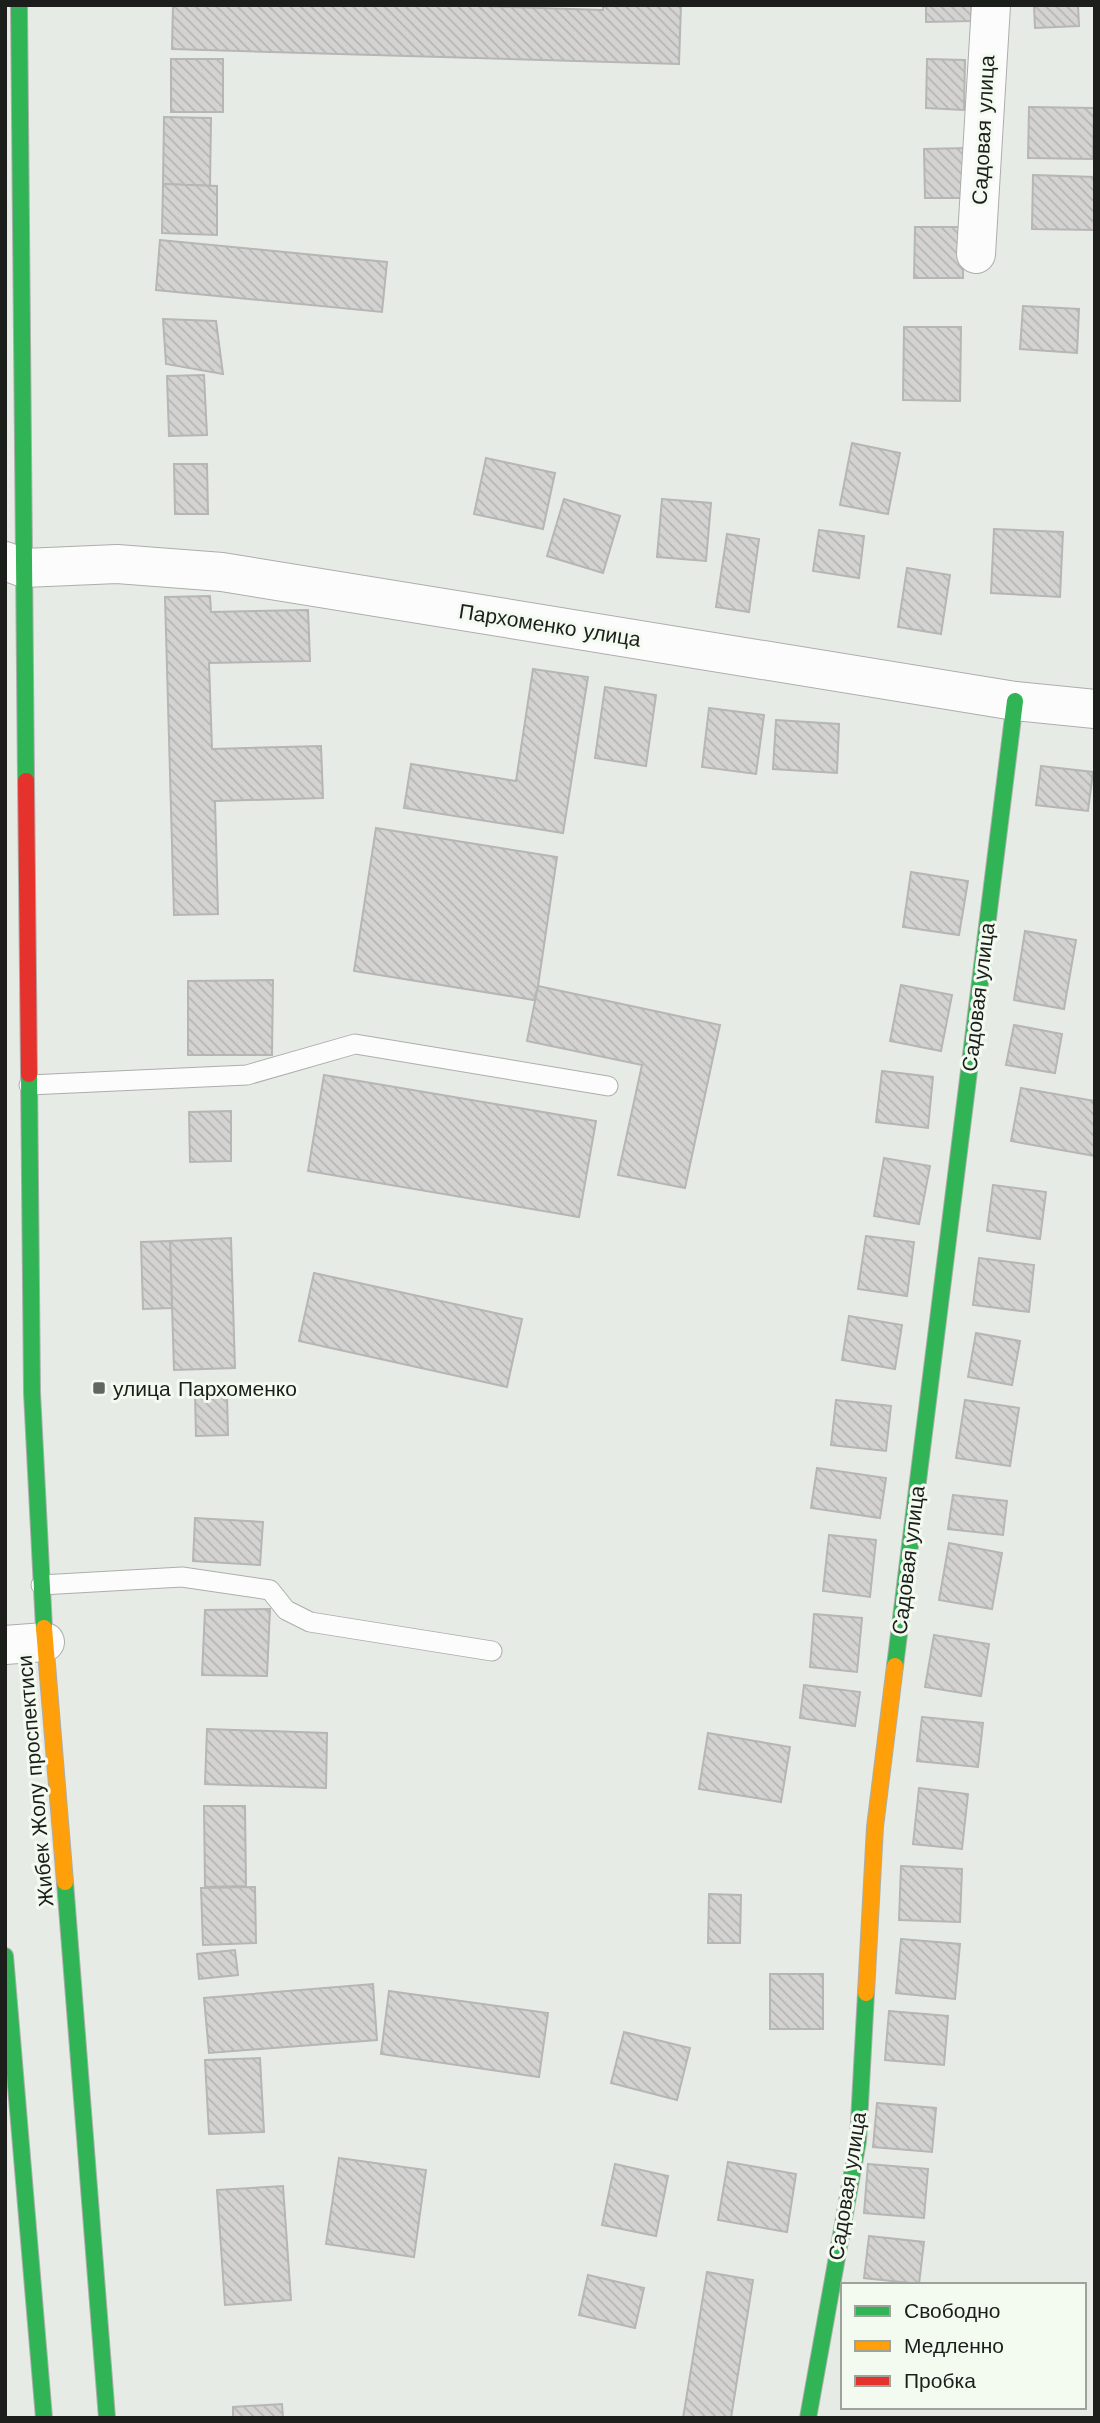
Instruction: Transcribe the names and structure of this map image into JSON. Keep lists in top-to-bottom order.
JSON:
{
  "streets": {
    "main road": ["Садовая улица", "Жибек Жолу проспектиси"],
    "street": ["Пархоменко улица"]
  },
  "crossings": [
    ["Садовая улица", "Пархоменко улица"],
    ["Пархоменко улица", "Жибек Жолу проспектиси"]
  ],
  "places": {
    "transit": ["улица Пархоменко"]
  },
  "legend": ["Свободно", "Медленно", "Пробка"]
}
